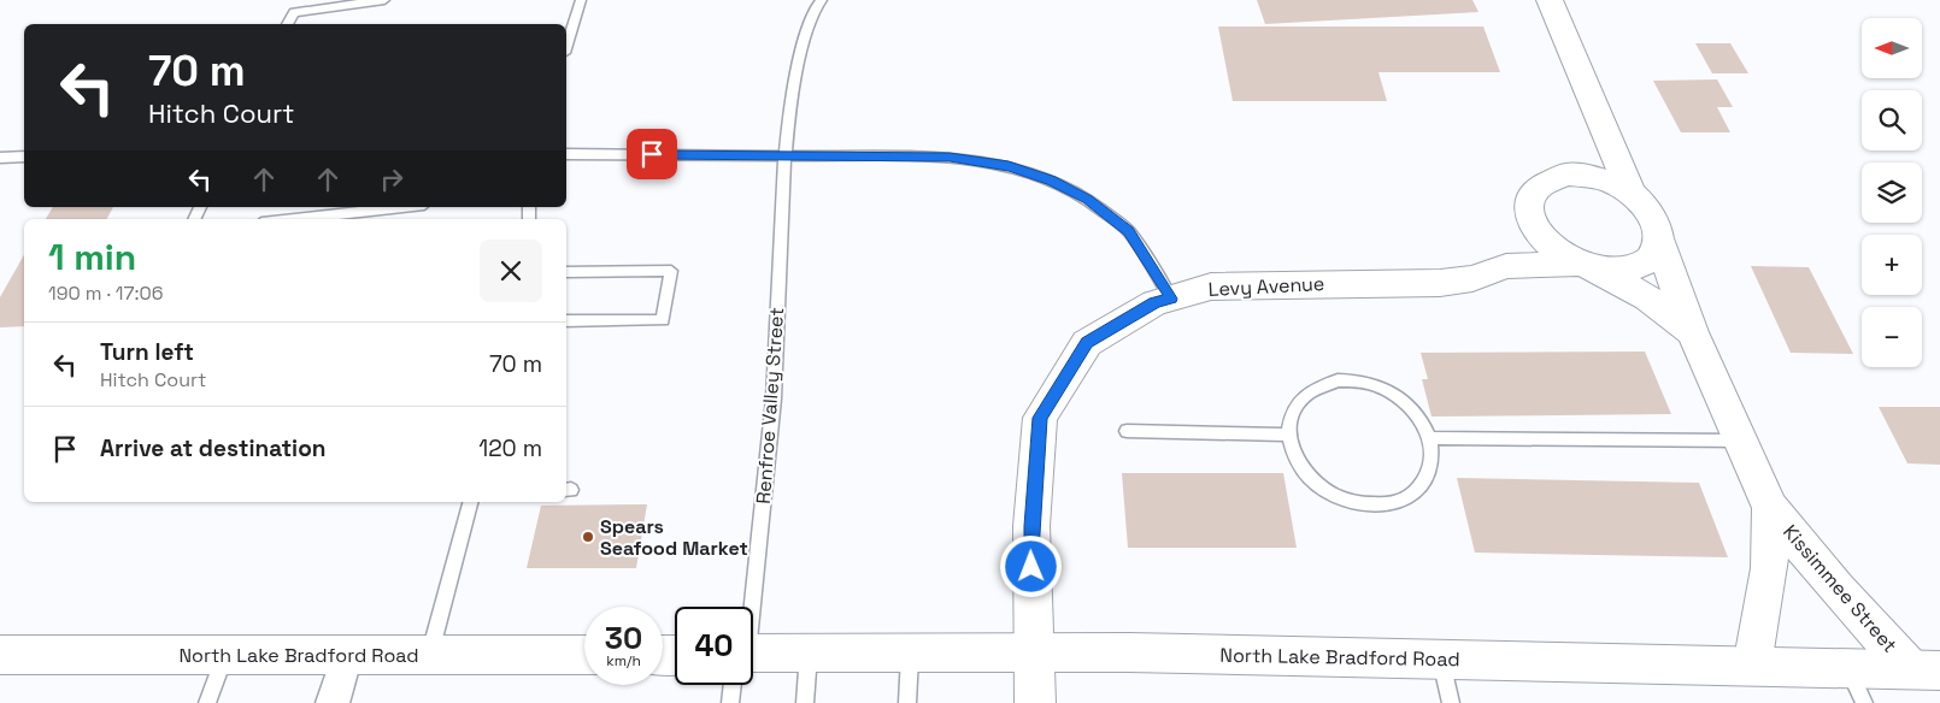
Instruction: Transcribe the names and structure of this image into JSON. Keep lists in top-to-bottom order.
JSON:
{
  "streets": {
    "street": ["Levy Avenue", "Kissimmee Street", "North Lake Bradford Road"],
    "lane": ["Renfroe Valley Street"]
  },
  "crossings": [
    ["Levy Avenue", "Kissimmee Street"],
    ["Levy Avenue", "North Lake Bradford Road"],
    ["Kissimmee Street", "North Lake Bradford Road"]
  ],
  "places": ["Spears Seafood Market"],
  "north": "left",
  "page": {
    "map_buttons": ["+", "−"],
    "turn": ["70 m", "Hitch Court"],
    "heading": ["1 min", "190 m · 17:06"],
    "list": [
      {
        "name": "Turn left",
        "note": "Hitch Court",
        "value": "70 m"
      },
      {
        "name": "Arrive at destination",
        "value": "120 m"
      }
    ],
    "speed": "30 km/h",
    "limit": "40"
  }
}
